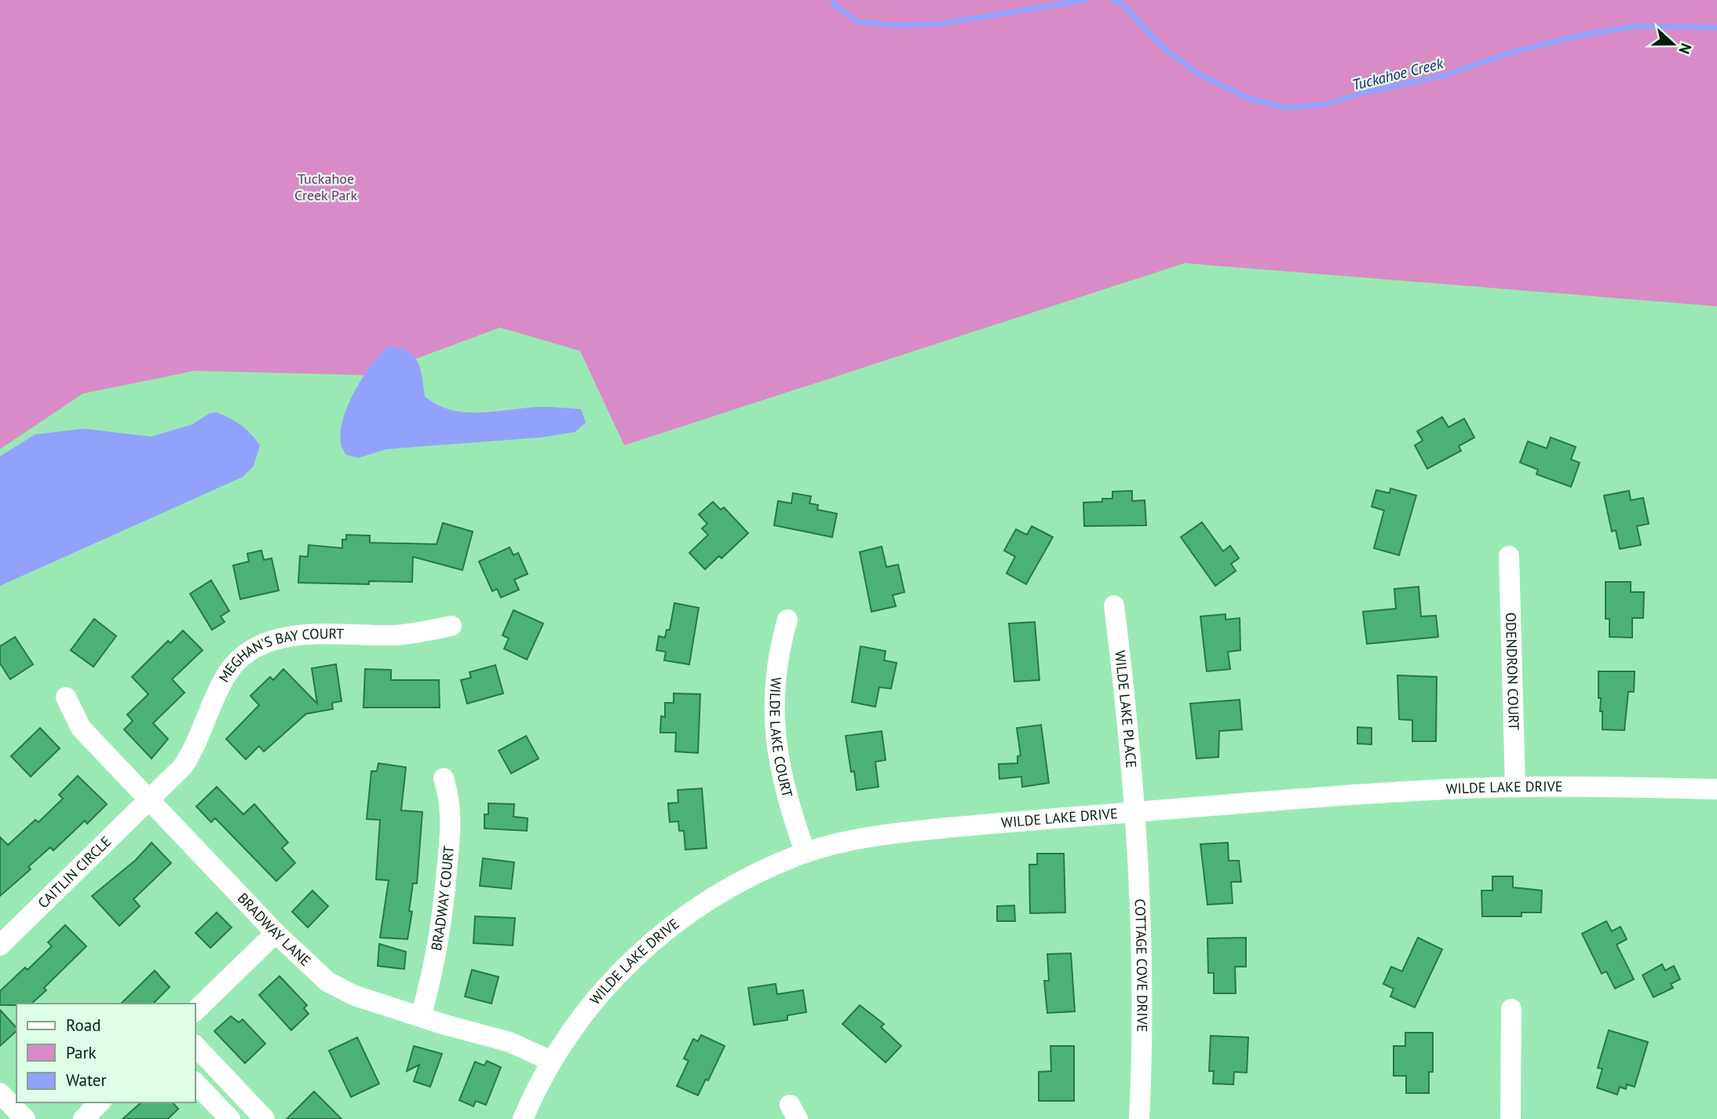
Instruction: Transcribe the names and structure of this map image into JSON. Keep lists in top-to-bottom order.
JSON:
{
  "streets": {
    "street": [
      "MEGHAN'S BAY COURT",
      "ODENDRON COURT",
      "WILDE LAKE PLACE",
      "WILDE LAKE COURT",
      "WILDE LAKE DRIVE",
      "CAITLIN CIRCLE",
      "BRADWAY COURT",
      "BRADWAY LANE",
      "COTTAGE COVE DRIVE"
    ]
  },
  "crossings": [
    ["MEGHAN'S BAY COURT", "CAITLIN CIRCLE"],
    ["MEGHAN'S BAY COURT", "BRADWAY LANE"],
    ["ODENDRON COURT", "WILDE LAKE DRIVE"],
    ["WILDE LAKE PLACE", "WILDE LAKE DRIVE"],
    ["WILDE LAKE PLACE", "COTTAGE COVE DRIVE"],
    ["WILDE LAKE COURT", "WILDE LAKE DRIVE"],
    ["WILDE LAKE DRIVE", "BRADWAY LANE"],
    ["WILDE LAKE DRIVE", "COTTAGE COVE DRIVE"],
    ["CAITLIN CIRCLE", "BRADWAY LANE"],
    ["BRADWAY COURT", "BRADWAY LANE"]
  ],
  "water": ["Tuckahoe Creek"],
  "parks": ["Tuckahoe Creek Park"],
  "legend": ["Road", "Park", "Water"],
  "north": "right"
}
